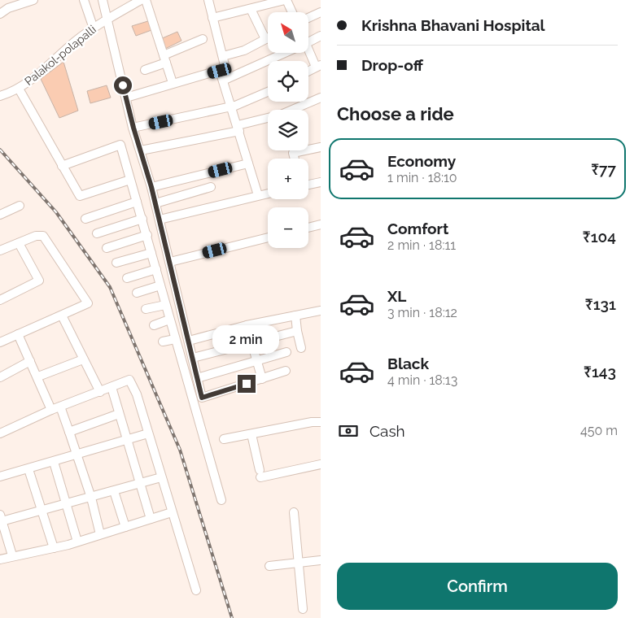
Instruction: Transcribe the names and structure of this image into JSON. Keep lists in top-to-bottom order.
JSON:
{
  "streets": {
    "street": ["Palakol-polapalli"]
  },
  "north": "top left",
  "page": {
    "banner": ["Krishna Bhavani Hospital", "Drop-off"],
    "map_buttons": ["+", "−"],
    "heading": "Choose a ride",
    "list": [
      {
        "name": "Economy",
        "note": "1 min · 18:10",
        "value": "₹77"
      },
      {
        "name": "Comfort",
        "note": "2 min · 18:11",
        "value": "₹104"
      },
      {
        "name": "XL",
        "note": "3 min · 18:12",
        "value": "₹131"
      },
      {
        "name": "Black",
        "note": "4 min · 18:13",
        "value": "₹143"
      }
    ],
    "bubble": "2 min",
    "pay": ["Cash", "450 m"],
    "buttons": "Confirm"
  }
}
